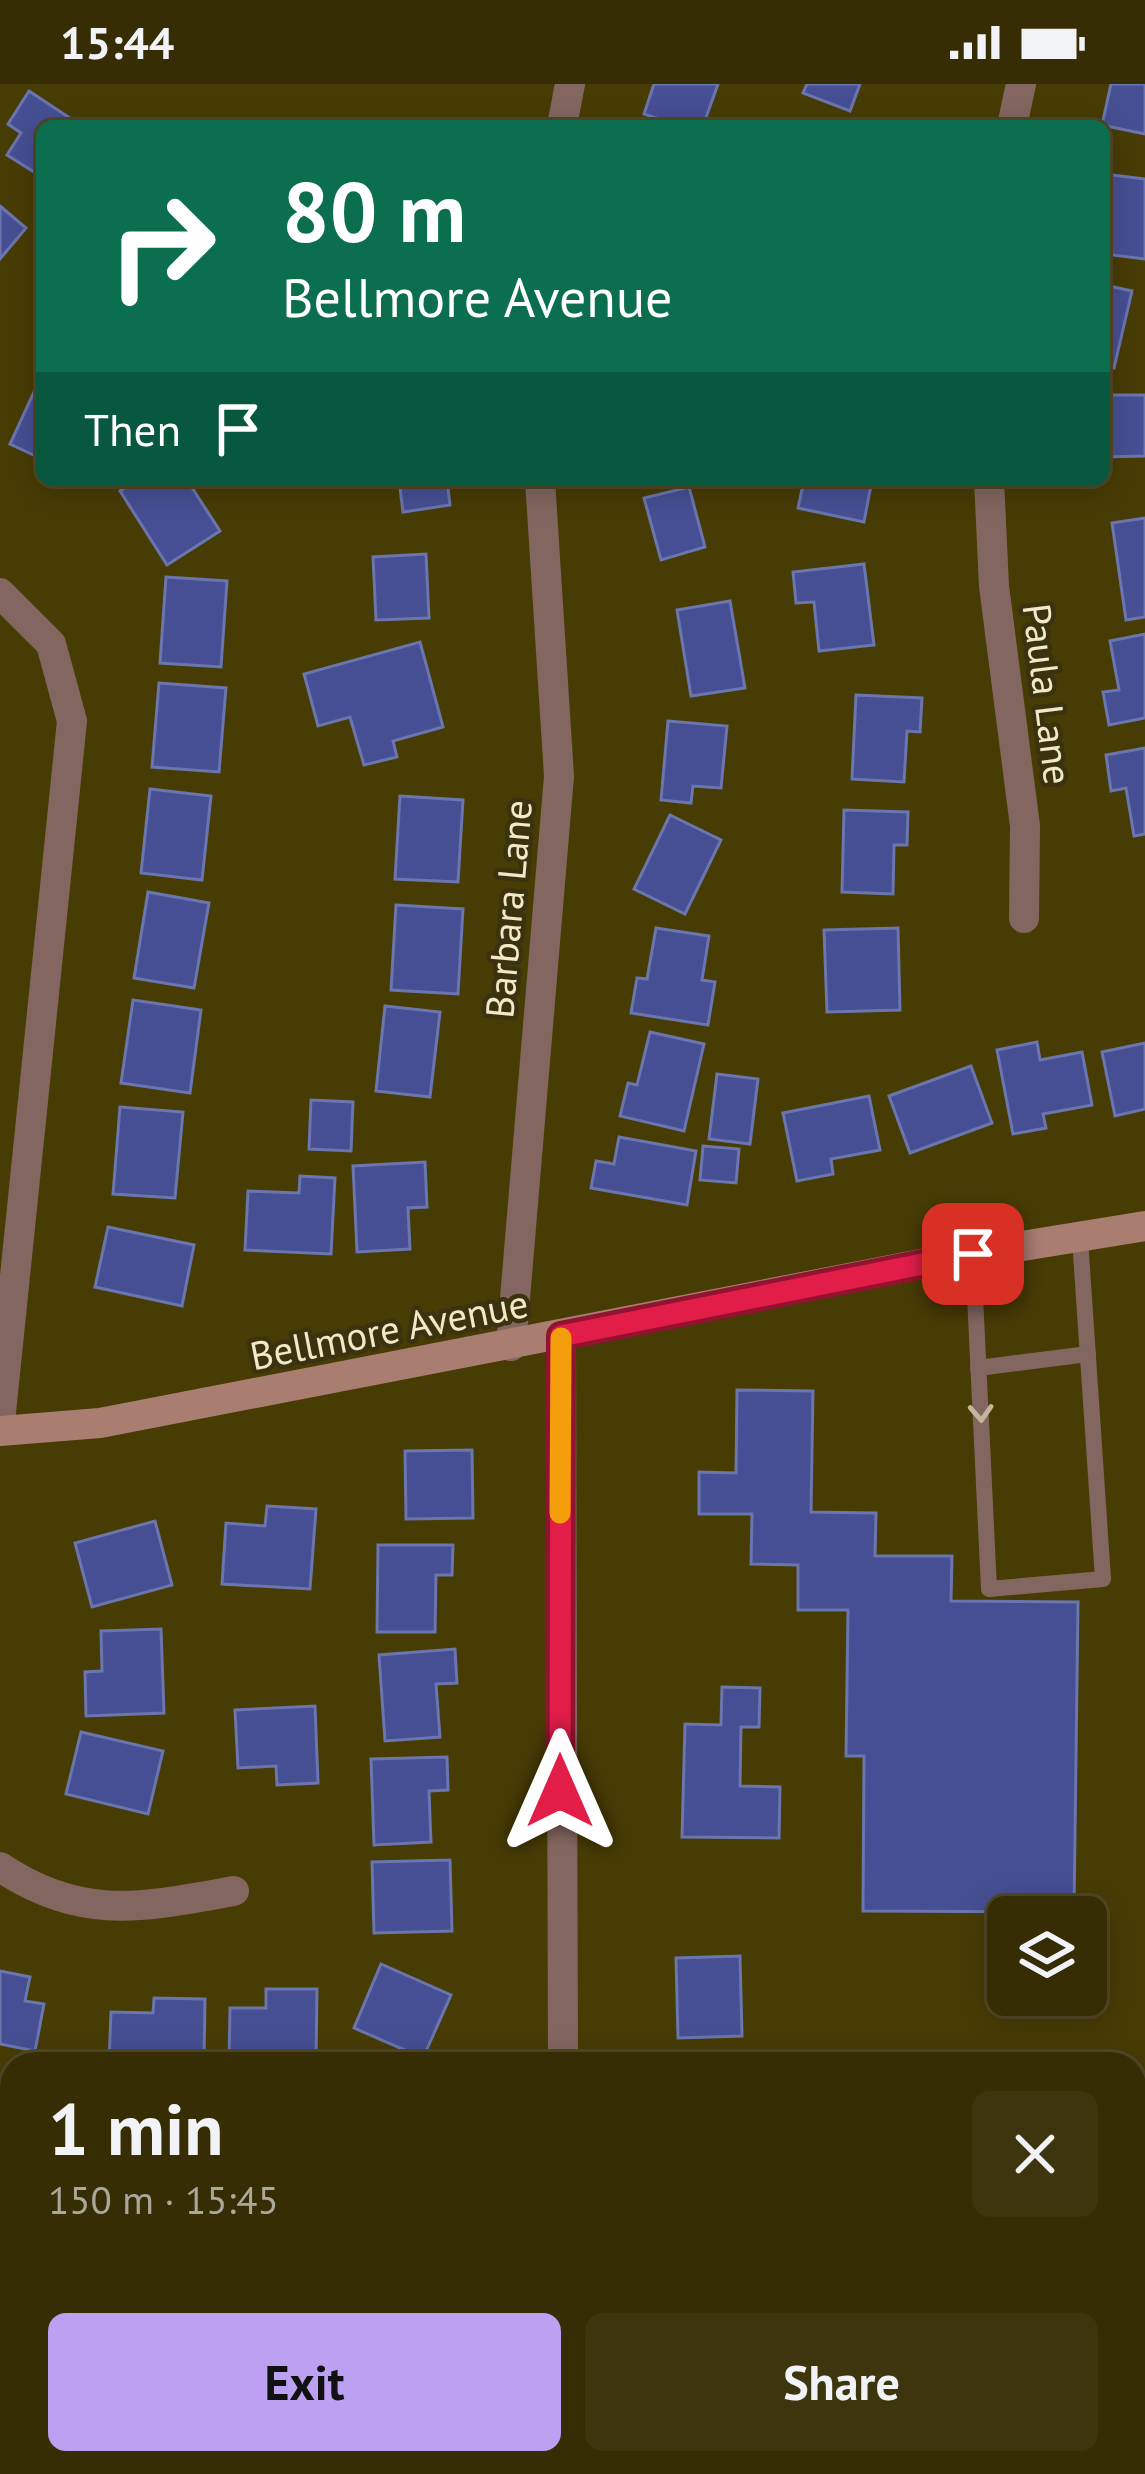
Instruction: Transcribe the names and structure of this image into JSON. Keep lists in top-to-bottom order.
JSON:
{
  "streets": {
    "main road": ["Bellmore Avenue"],
    "street": ["Paula Lane", "Barbara Lane"]
  },
  "crossings": [
    ["Barbara Lane", "Bellmore Avenue"]
  ],
  "page": {
    "status": "15:44",
    "turn": ["80 m", "Bellmore Avenue"],
    "then": "Then",
    "heading": ["1 min", "150 m · 15:45"],
    "buttons": ["Exit", "Share"]
  }
}
